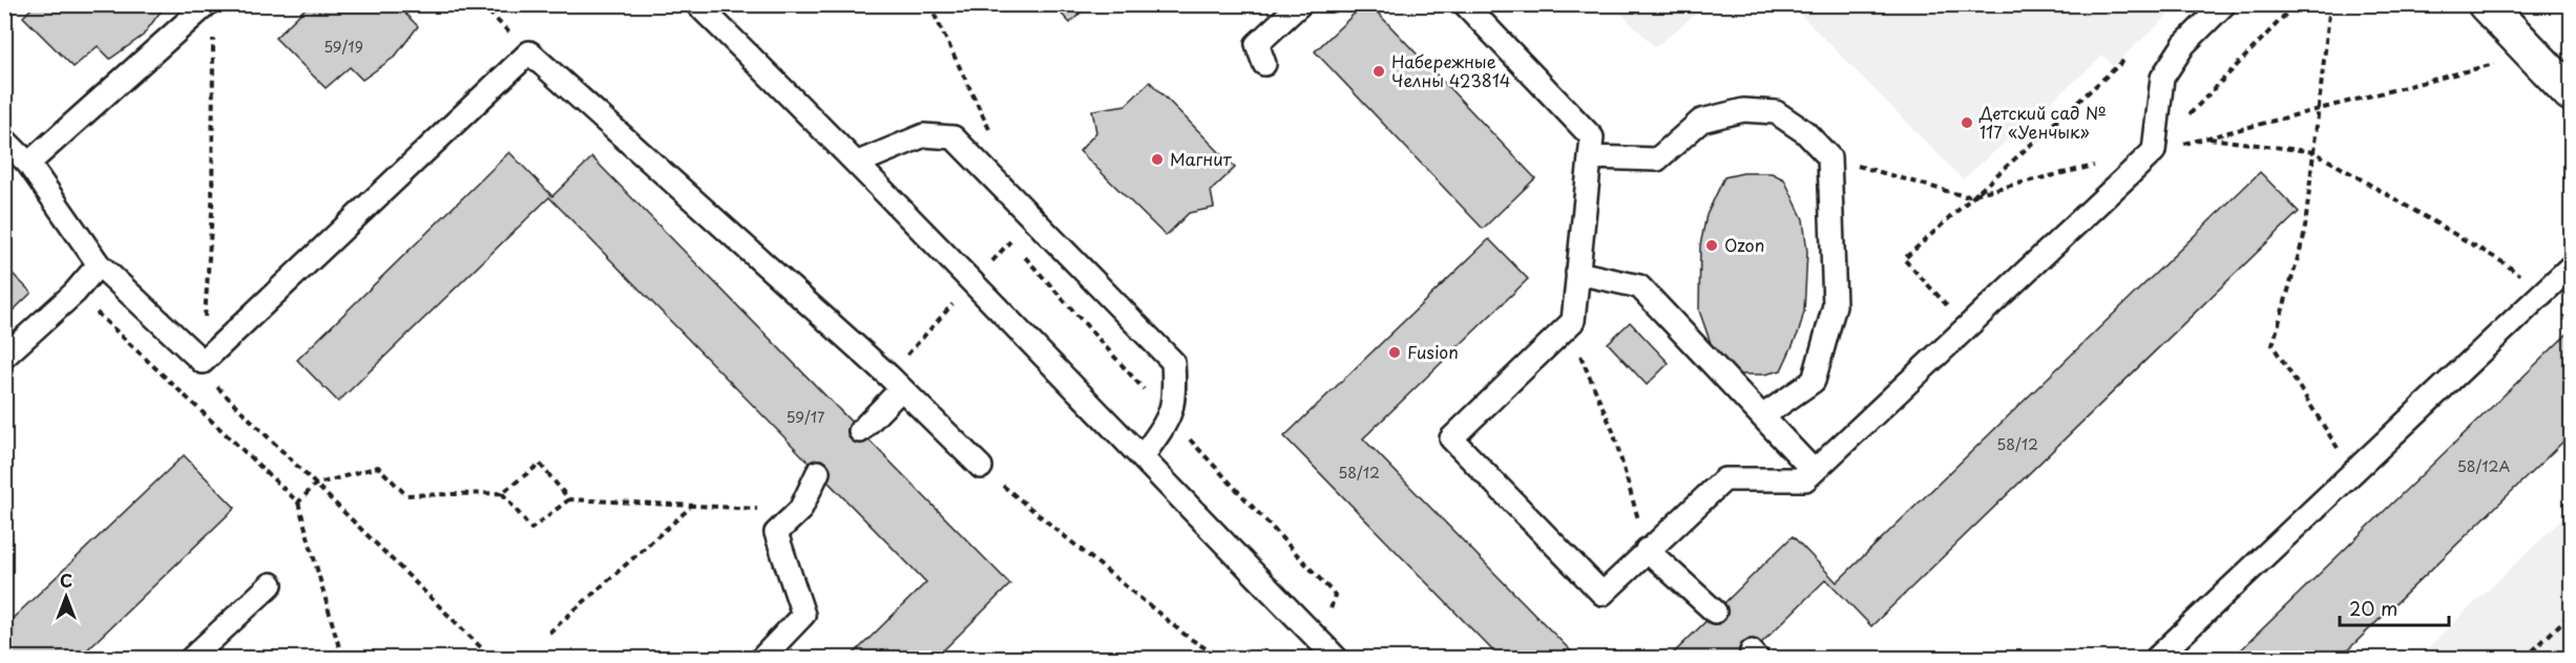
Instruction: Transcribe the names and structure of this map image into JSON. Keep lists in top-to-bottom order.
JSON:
{
  "places": [
    "Набережные Челны 423814",
    "Детский сад № 117 «Уенчык»",
    "Магнит",
    "Ozon",
    "Fusion"
  ],
  "house_numbers": [
    "59/19",
    "59/17",
    "58/12",
    "58/12А",
    "58/12"
  ],
  "scale_bar": "20 m",
  "north": "top"
}
